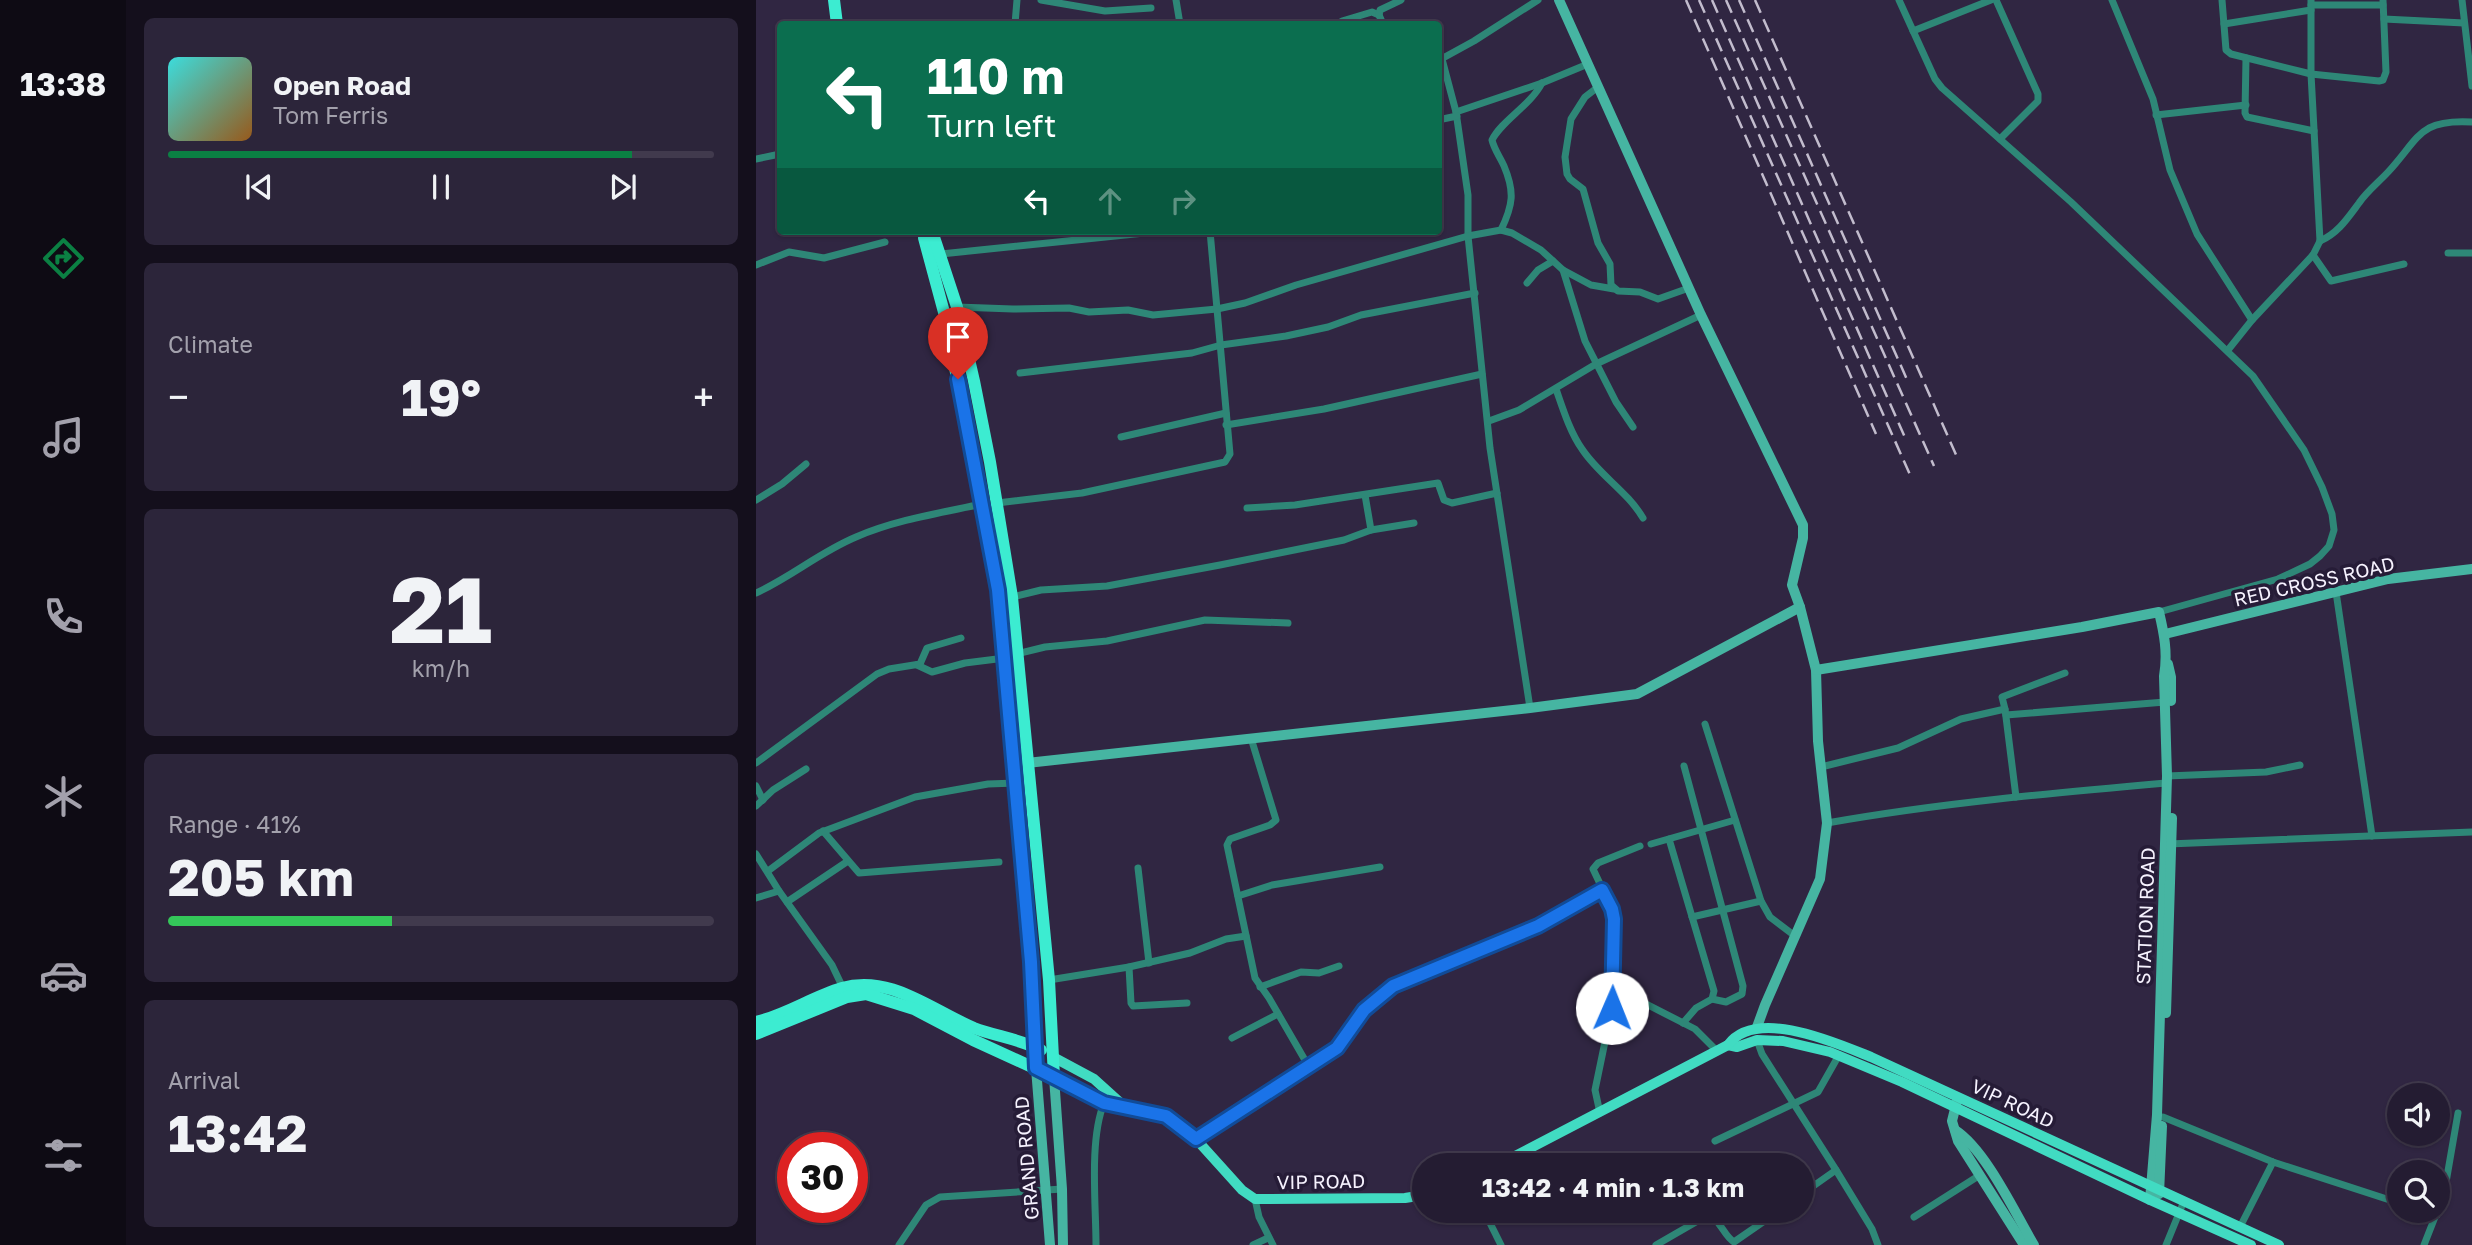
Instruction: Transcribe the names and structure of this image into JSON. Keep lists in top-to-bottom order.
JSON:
{
  "streets": {
    "main road": [
      "RED CROSS ROAD",
      "STATION ROAD",
      "VIP ROAD",
      "GRAND ROAD"
    ]
  },
  "crossings": [
    ["RED CROSS ROAD", "STATION ROAD"],
    ["STATION ROAD", "VIP ROAD"],
    ["VIP ROAD", "GRAND ROAD"]
  ],
  "page": {
    "tabs": "13:38",
    "turn": ["110 m", "Turn left"],
    "song": ["Open Road", "Tom Ferris"],
    "tile": [
      "Climate",
      ["21", "km/h"],
      ["Range · 41%", "205 km"],
      ["Arrival", "13:42"]
    ],
    "heat": ["−", "19°", "+"],
    "limit": "30",
    "trip": "13:42 · 4 min · 1.3 km"
  }
}
